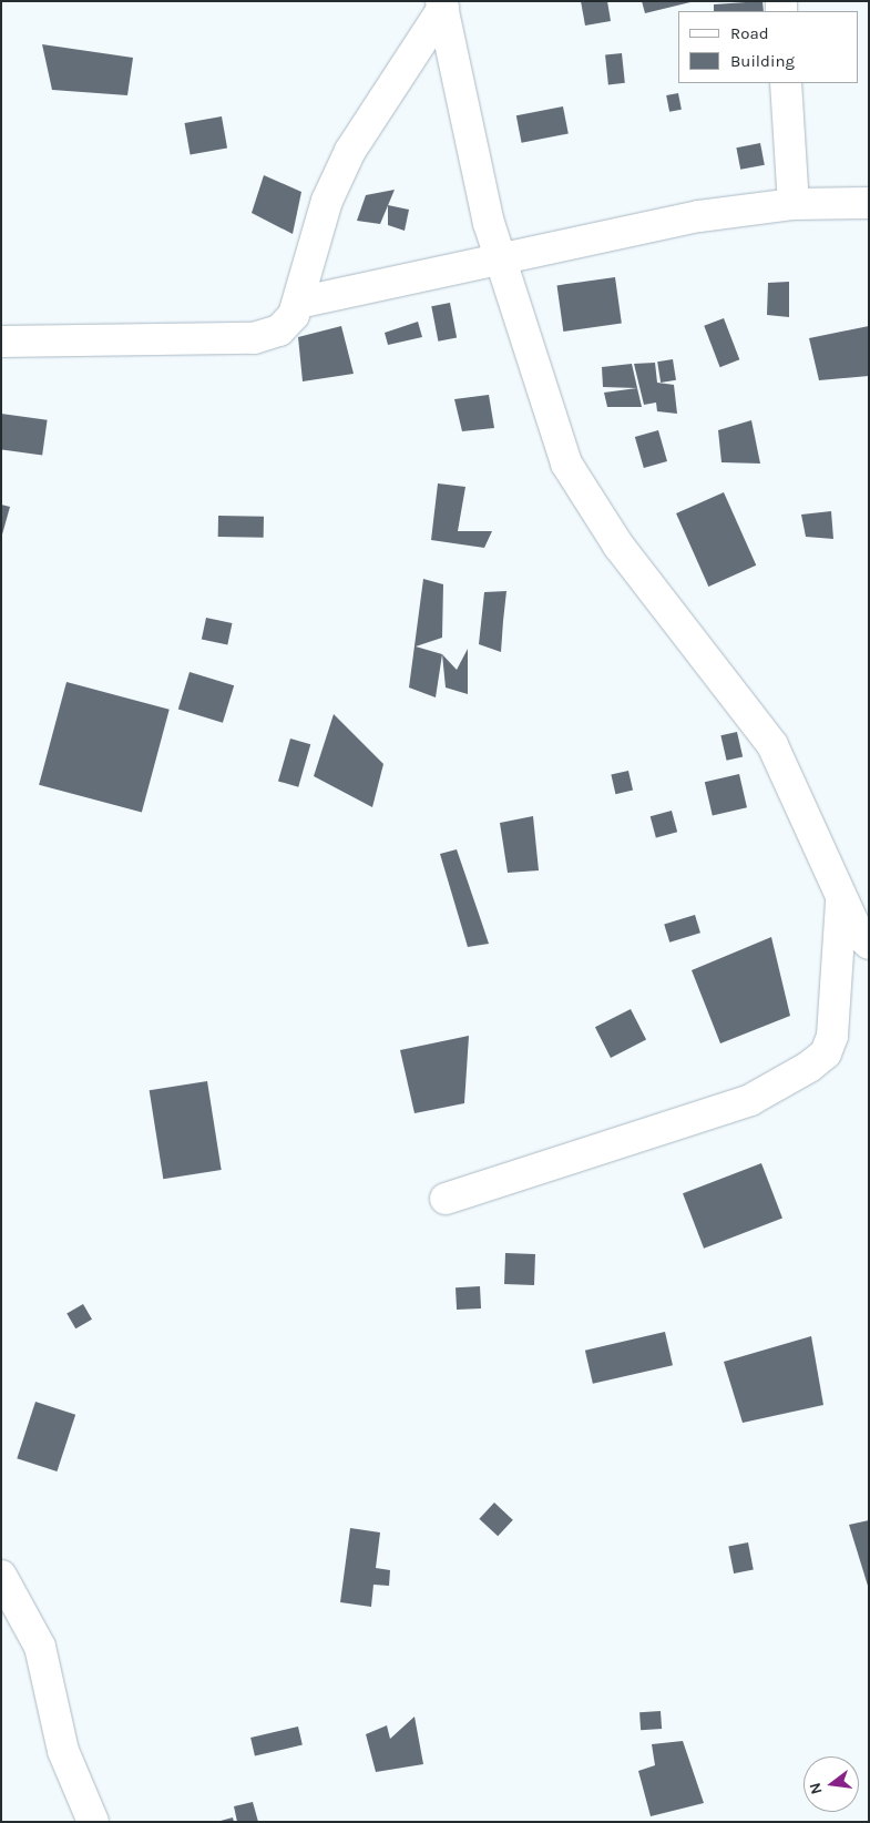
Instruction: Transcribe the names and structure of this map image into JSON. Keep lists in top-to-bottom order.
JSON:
{
  "legend": ["Road", "Building"],
  "north": "left"
}
